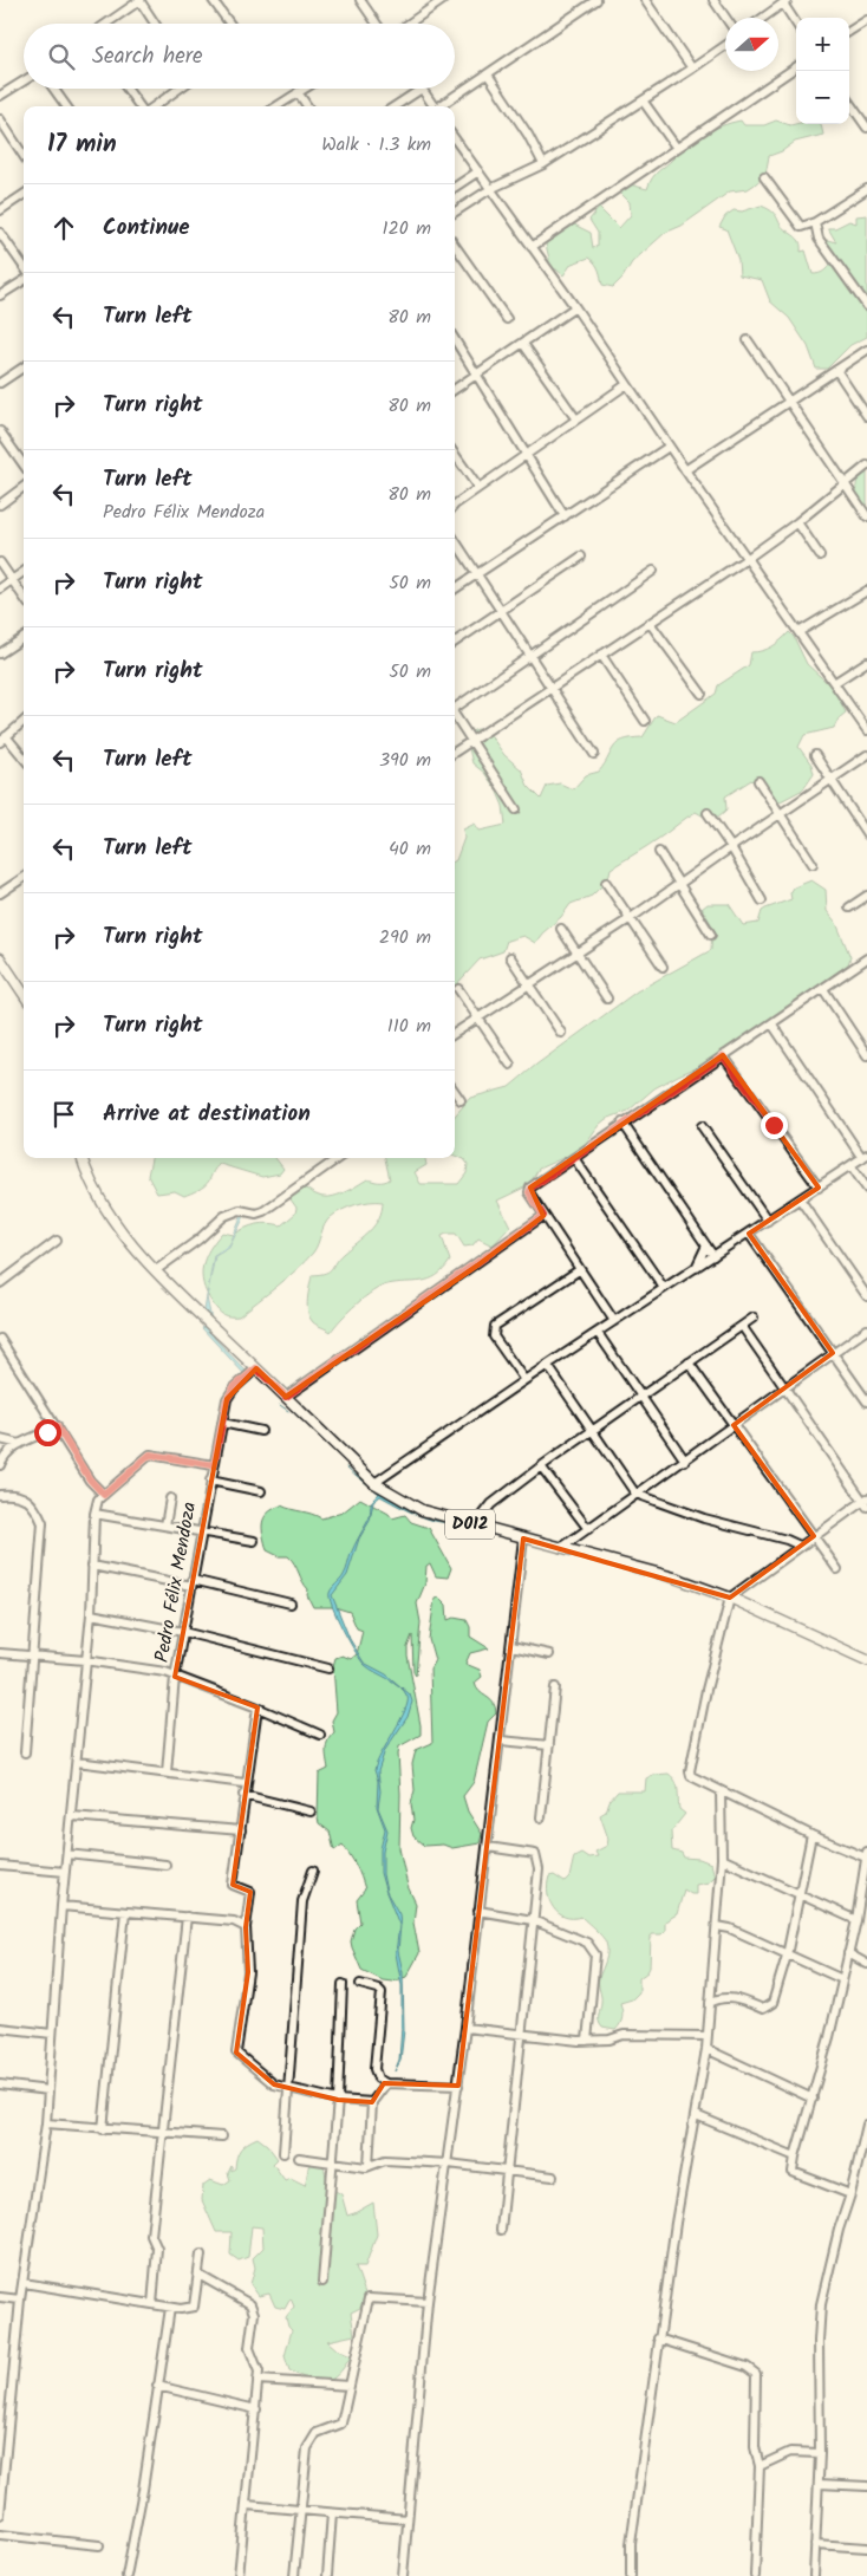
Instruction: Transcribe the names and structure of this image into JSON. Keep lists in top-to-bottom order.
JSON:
{
  "streets": {
    "main road": ["D012"],
    "street": ["Pedro Félix Mendoza"]
  },
  "crossings": [
    ["D012", "Pedro Félix Mendoza"]
  ],
  "north": "right",
  "page": {
    "map_buttons": ["+", "−"],
    "search": "Search here",
    "heading": ["17 min", "Walk · 1.3 km"],
    "list": [
      ["Continue", "120 m"],
      ["Turn left", "80 m"],
      ["Turn right", "80 m"],
      ["Turn left", "Pedro Félix Mendoza", "80 m"],
      ["Turn right", "50 m"],
      ["Turn right", "50 m"],
      ["Turn left", "390 m"],
      ["Turn left", "40 m"],
      ["Turn right", "290 m"],
      ["Turn right", "110 m"],
      "Arrive at destination"
    ]
  }
}
